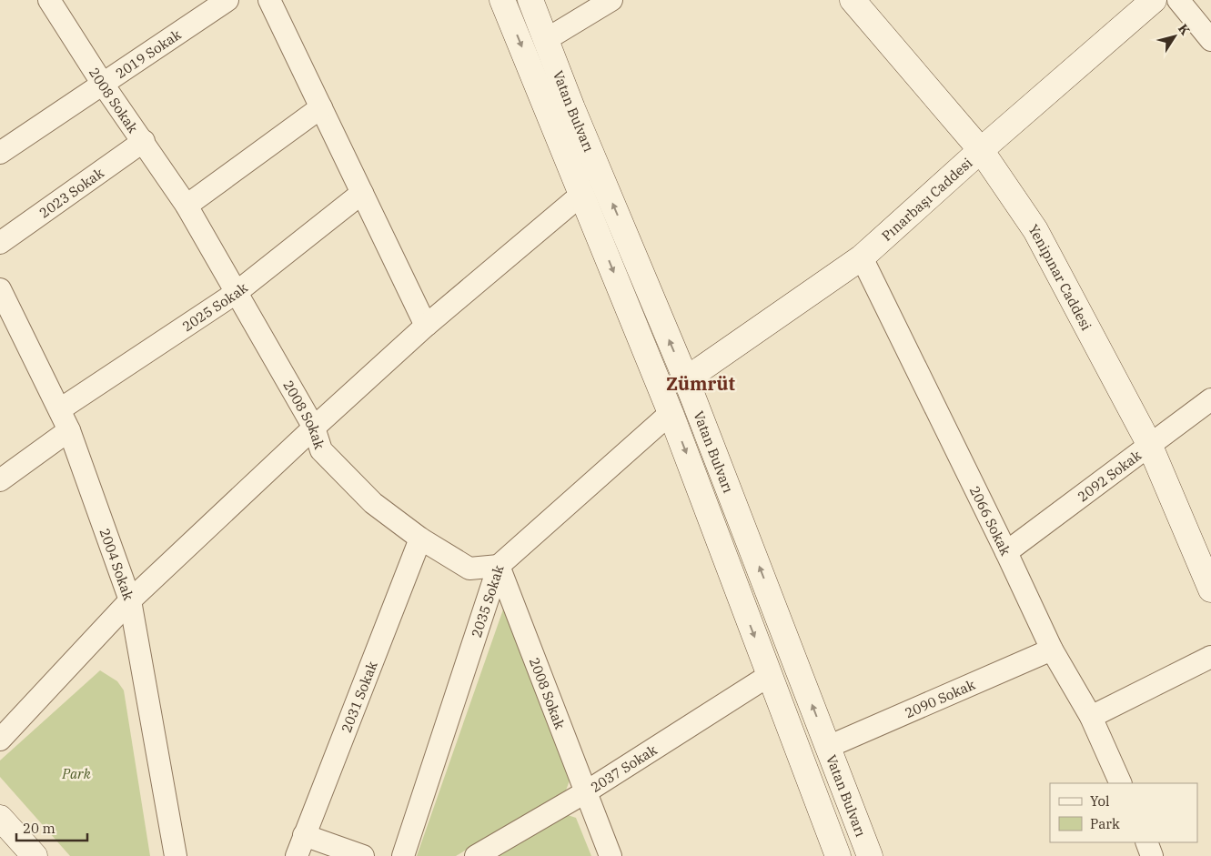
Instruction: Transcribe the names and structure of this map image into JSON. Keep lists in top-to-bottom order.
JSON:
{
  "streets": {
    "main road": ["Vatan Bulvarı", "Pınarbaşı Caddesi", "Yenipınar Caddesi"],
    "street": [
      "2019 Sokak",
      "2008 Sokak",
      "2023 Sokak",
      "2025 Sokak",
      "2092 Sokak",
      "2066 Sokak",
      "2004 Sokak",
      "2035 Sokak",
      "2031 Sokak",
      "2090 Sokak",
      "2037 Sokak"
    ]
  },
  "crossings": [
    ["2019 Sokak", "2008 Sokak"],
    ["2008 Sokak", "2023 Sokak"],
    ["2008 Sokak", "2025 Sokak"],
    ["2008 Sokak", "2035 Sokak"],
    ["2008 Sokak", "2031 Sokak"],
    ["2008 Sokak", "2037 Sokak"],
    ["Vatan Bulvarı", "Pınarbaşı Caddesi"],
    ["Vatan Bulvarı", "2035 Sokak"],
    ["Vatan Bulvarı", "2090 Sokak"],
    ["Vatan Bulvarı", "2037 Sokak"],
    ["Pınarbaşı Caddesi", "Yenipınar Caddesi"],
    ["Pınarbaşı Caddesi", "2066 Sokak"],
    ["Yenipınar Caddesi", "2092 Sokak"],
    ["2025 Sokak", "2004 Sokak"],
    ["2092 Sokak", "2066 Sokak"],
    ["2066 Sokak", "2090 Sokak"]
  ],
  "districts": ["Zümrüt"],
  "parks": ["Park"],
  "legend": ["Yol", "Park"],
  "scale_bar": "20 m",
  "north": "top right"
}
